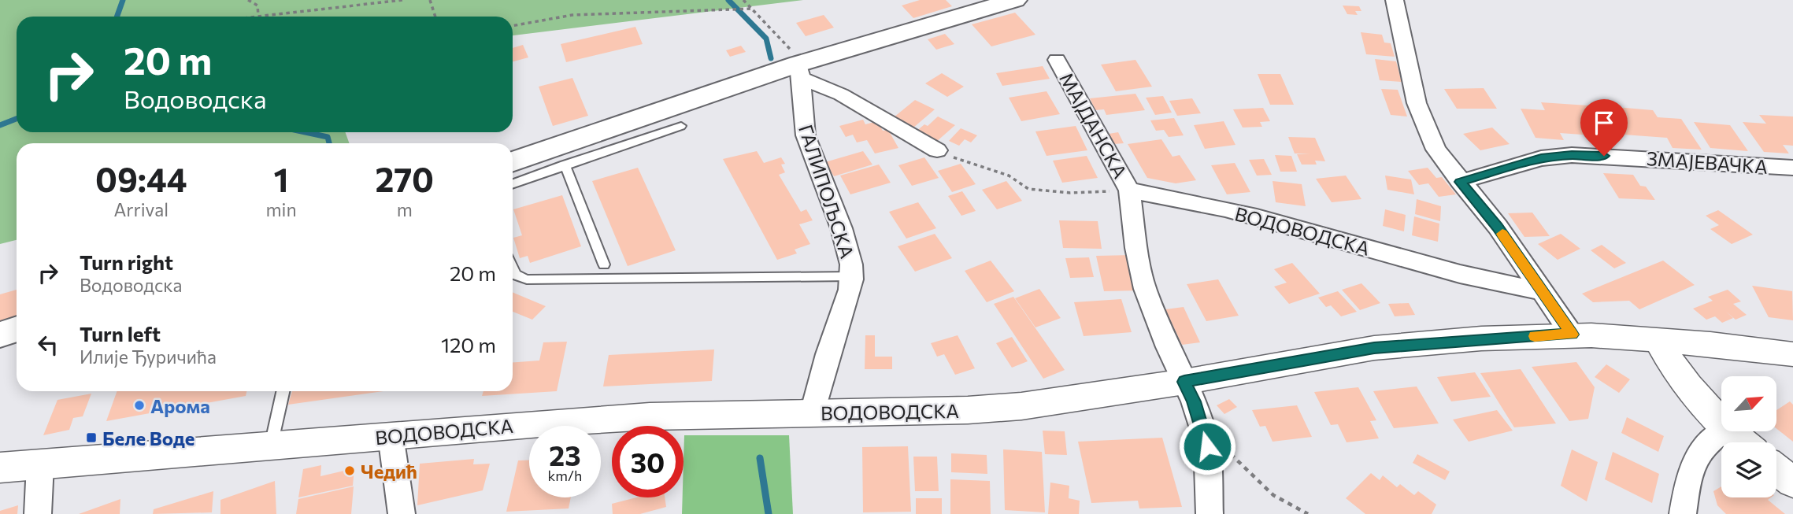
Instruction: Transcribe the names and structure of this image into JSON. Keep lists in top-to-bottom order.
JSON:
{
  "streets": {
    "street": [
      "МАЈДАНСКА",
      "ЗМАЈЕВАЧКА",
      "ГАЛИПОЉСКА",
      "ВОДОВОДСКА"
    ]
  },
  "crossings": [
    ["МАЈДАНСКА", "ВОДОВОДСКА"],
    ["ГАЛИПОЉСКА", "ВОДОВОДСКА"]
  ],
  "places": {
    "other": ["Арома", "Чедић"],
    "transit": ["Беле Воде"]
  },
  "north": "top right",
  "page": {
    "turn": ["20 m", "Водоводска"],
    "eta": [
      "09:44",
      "Arrival",
      "1",
      "min",
      "270",
      "m"
    ],
    "list": [
      {
        "name": "Turn right",
        "note": "Водоводска",
        "value": "20 m"
      },
      {
        "name": "Turn left",
        "note": "Илије Ђуричића",
        "value": "120 m"
      }
    ],
    "speed": "23 km/h",
    "limit": "30"
  }
}
